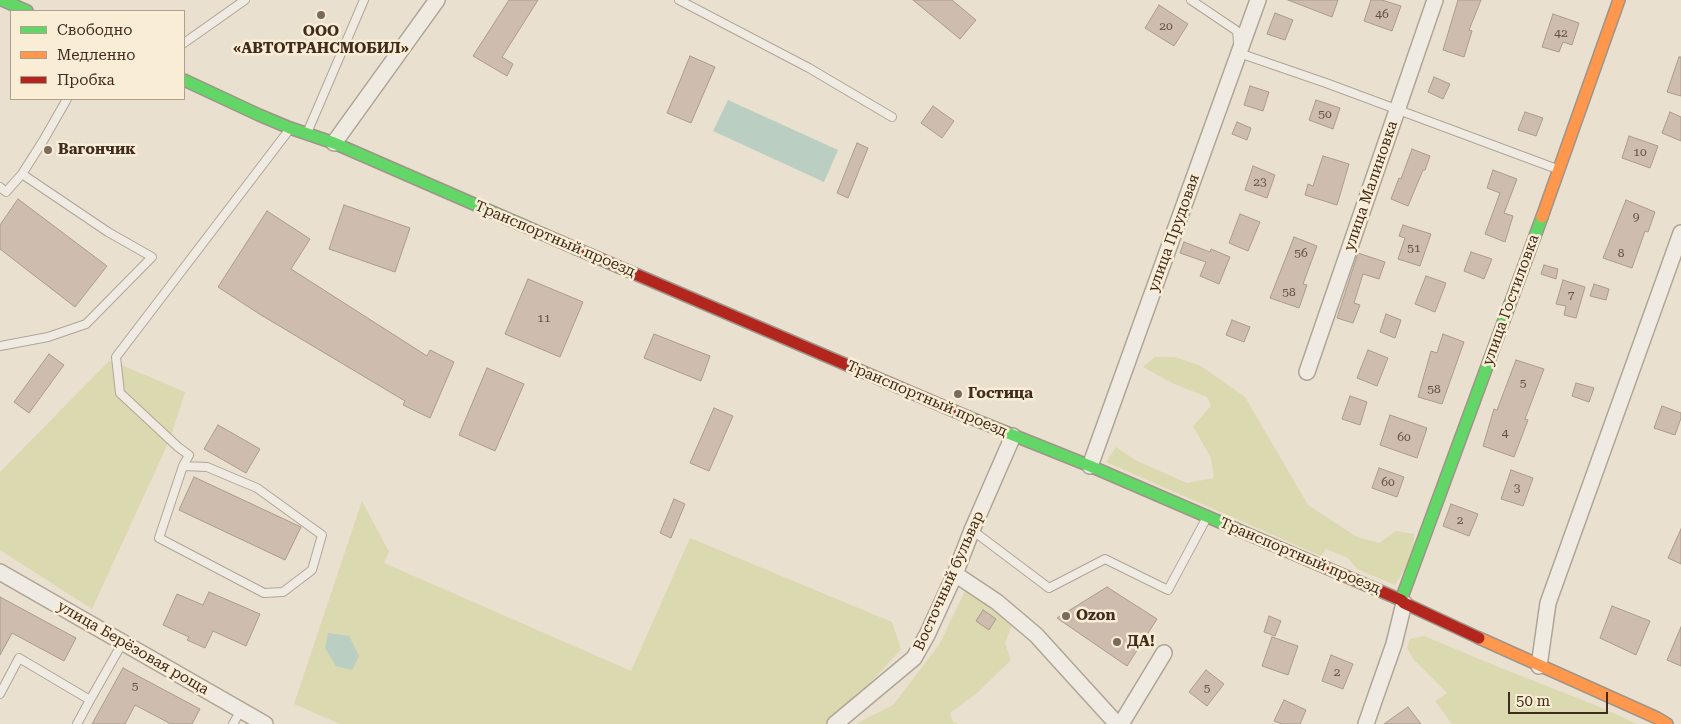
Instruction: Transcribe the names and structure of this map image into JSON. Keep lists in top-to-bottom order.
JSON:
{
  "streets": {
    "main road": ["Транспортный проезд", "улица Гостиловка"],
    "street": [
      "улица Малиновка",
      "улица Прудовая",
      "Восточный бульвар",
      "улица Берёзовая роща"
    ]
  },
  "crossings": [
    ["улица Прудовая", "Транспортный проезд"],
    ["Транспортный проезд", "улица Гостиловка"],
    ["Транспортный проезд", "Восточный бульвар"]
  ],
  "places": [
    "ООО «АВТОТРАНСМОБИЛ»",
    "Вагончик",
    "Гостица",
    "Ozon",
    "ДА!"
  ],
  "house_numbers": [
    "46",
    "20",
    "42",
    "50",
    "10",
    "23",
    "9",
    "51",
    "56",
    "8",
    "58",
    "7",
    "11",
    "5",
    "58",
    "4",
    "60",
    "60",
    "3",
    "2",
    "2",
    "5",
    "5"
  ],
  "legend": ["Свободно", "Медленно", "Пробка"],
  "scale_bar": "50 m"
}
